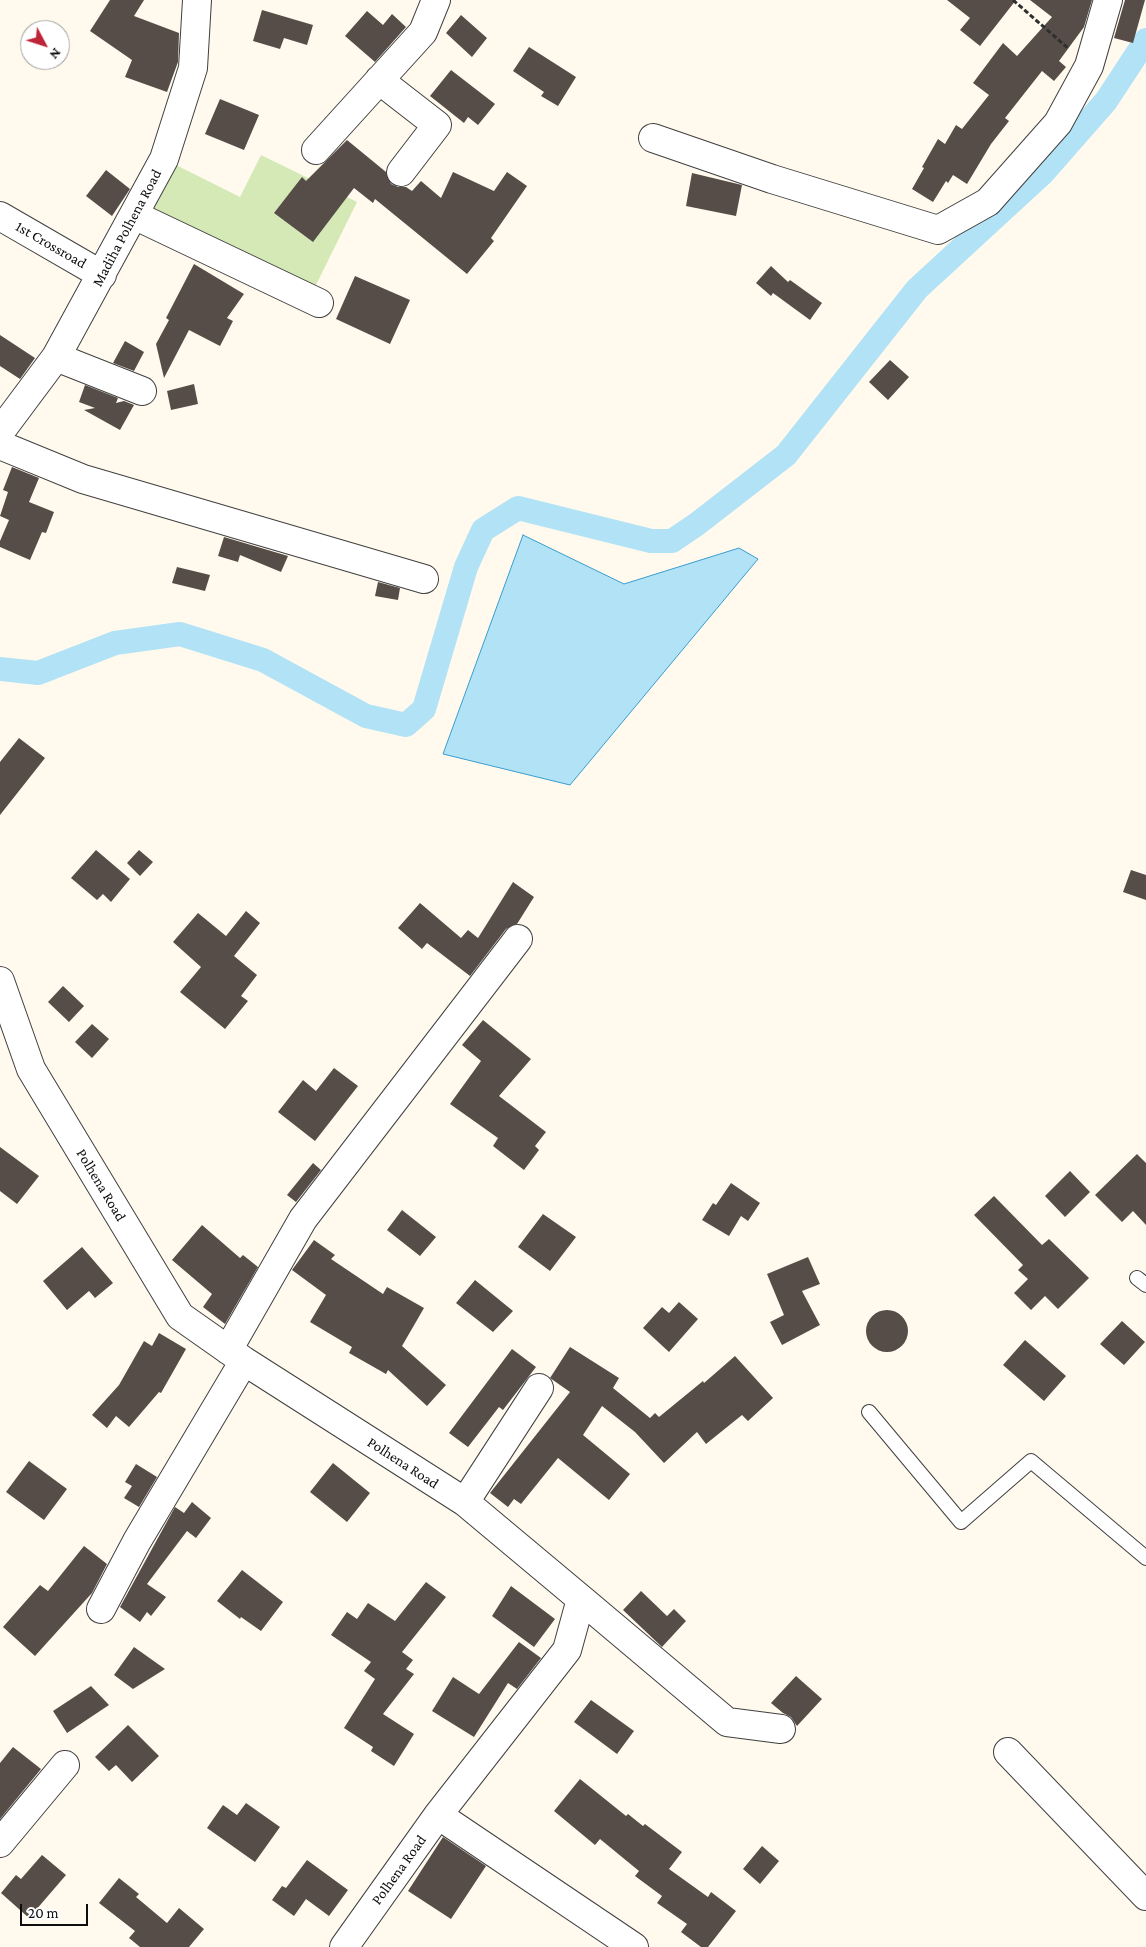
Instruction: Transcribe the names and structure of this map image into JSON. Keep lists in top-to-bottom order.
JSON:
{
  "streets": {
    "street": ["Madiha Polhena Road", "1st Crossroad", "Polhena Road"]
  },
  "crossings": [
    ["Madiha Polhena Road", "1st Crossroad"]
  ],
  "scale_bar": "20 m",
  "north": "bottom right"
}
